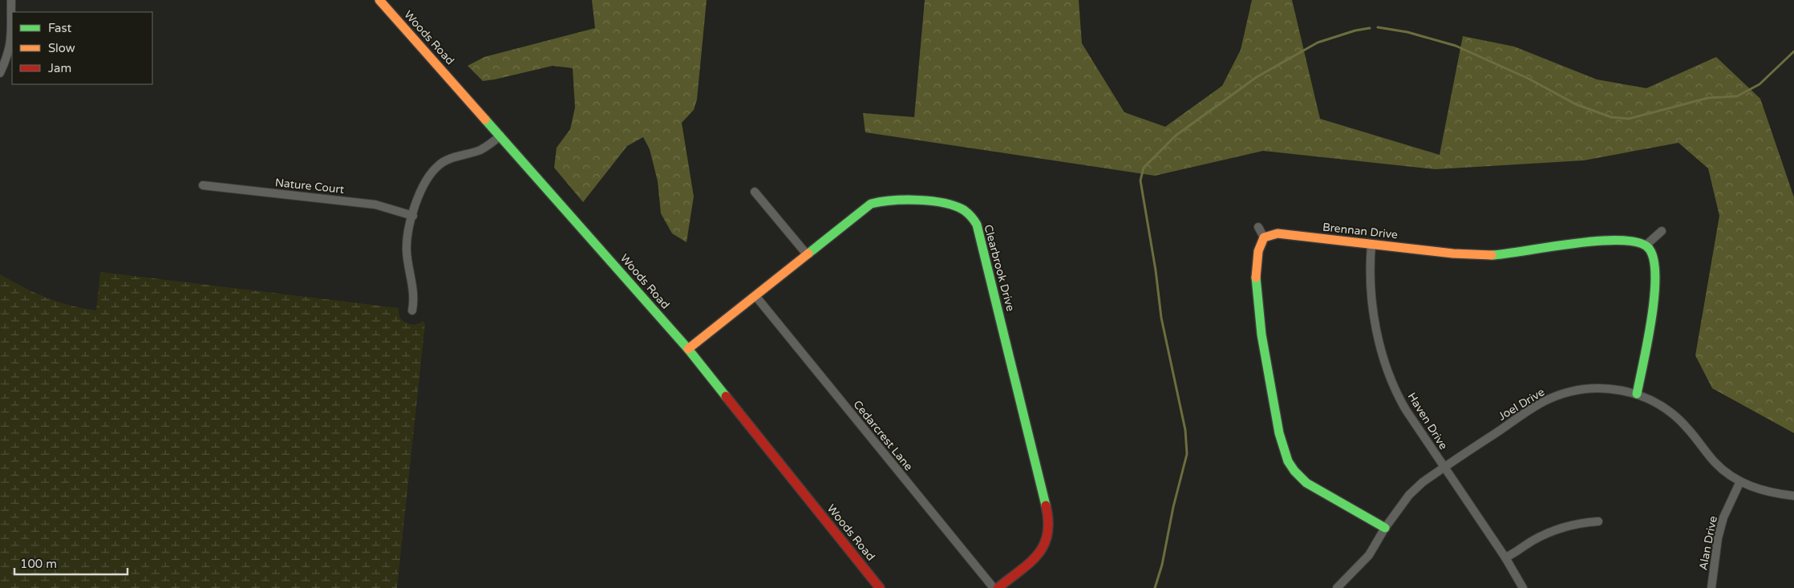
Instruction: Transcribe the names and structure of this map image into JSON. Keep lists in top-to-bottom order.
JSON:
{
  "streets": {
    "street": [
      "Woods Road",
      "Nature Court",
      "Brennan Drive",
      "Clearbrook Drive",
      "Joel Drive",
      "Haven Drive",
      "Cedarcrest Lane",
      "Alan Drive"
    ]
  },
  "crossings": [
    ["Woods Road", "Clearbrook Drive"],
    ["Brennan Drive", "Haven Drive"],
    ["Clearbrook Drive", "Cedarcrest Lane"],
    ["Joel Drive", "Haven Drive"],
    ["Joel Drive", "Alan Drive"]
  ],
  "legend": ["Fast", "Slow", "Jam"],
  "scale_bar": "100 m"
}
